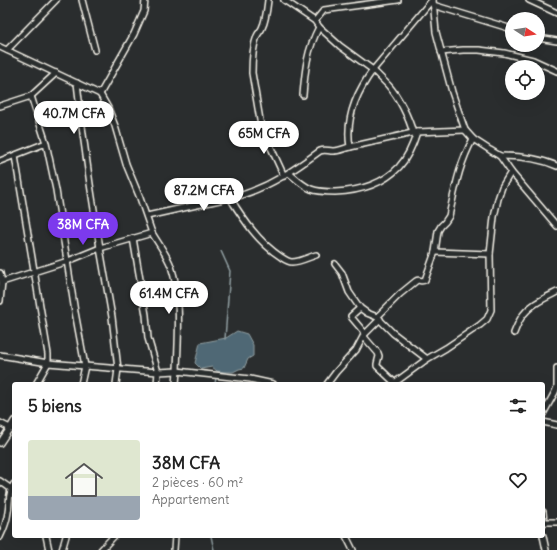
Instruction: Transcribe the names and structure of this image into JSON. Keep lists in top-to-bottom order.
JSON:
{
  "north": "right",
  "page": {
    "price": [
      "40.7M CFA",
      "65M CFA",
      "87.2M CFA",
      "38M CFA",
      "61.4M CFA"
    ],
    "heading": "5 biens",
    "list": [
      {
        "name": "38M CFA",
        "note": "2 pièces · 60 m² · Appartement"
      }
    ]
  }
}
